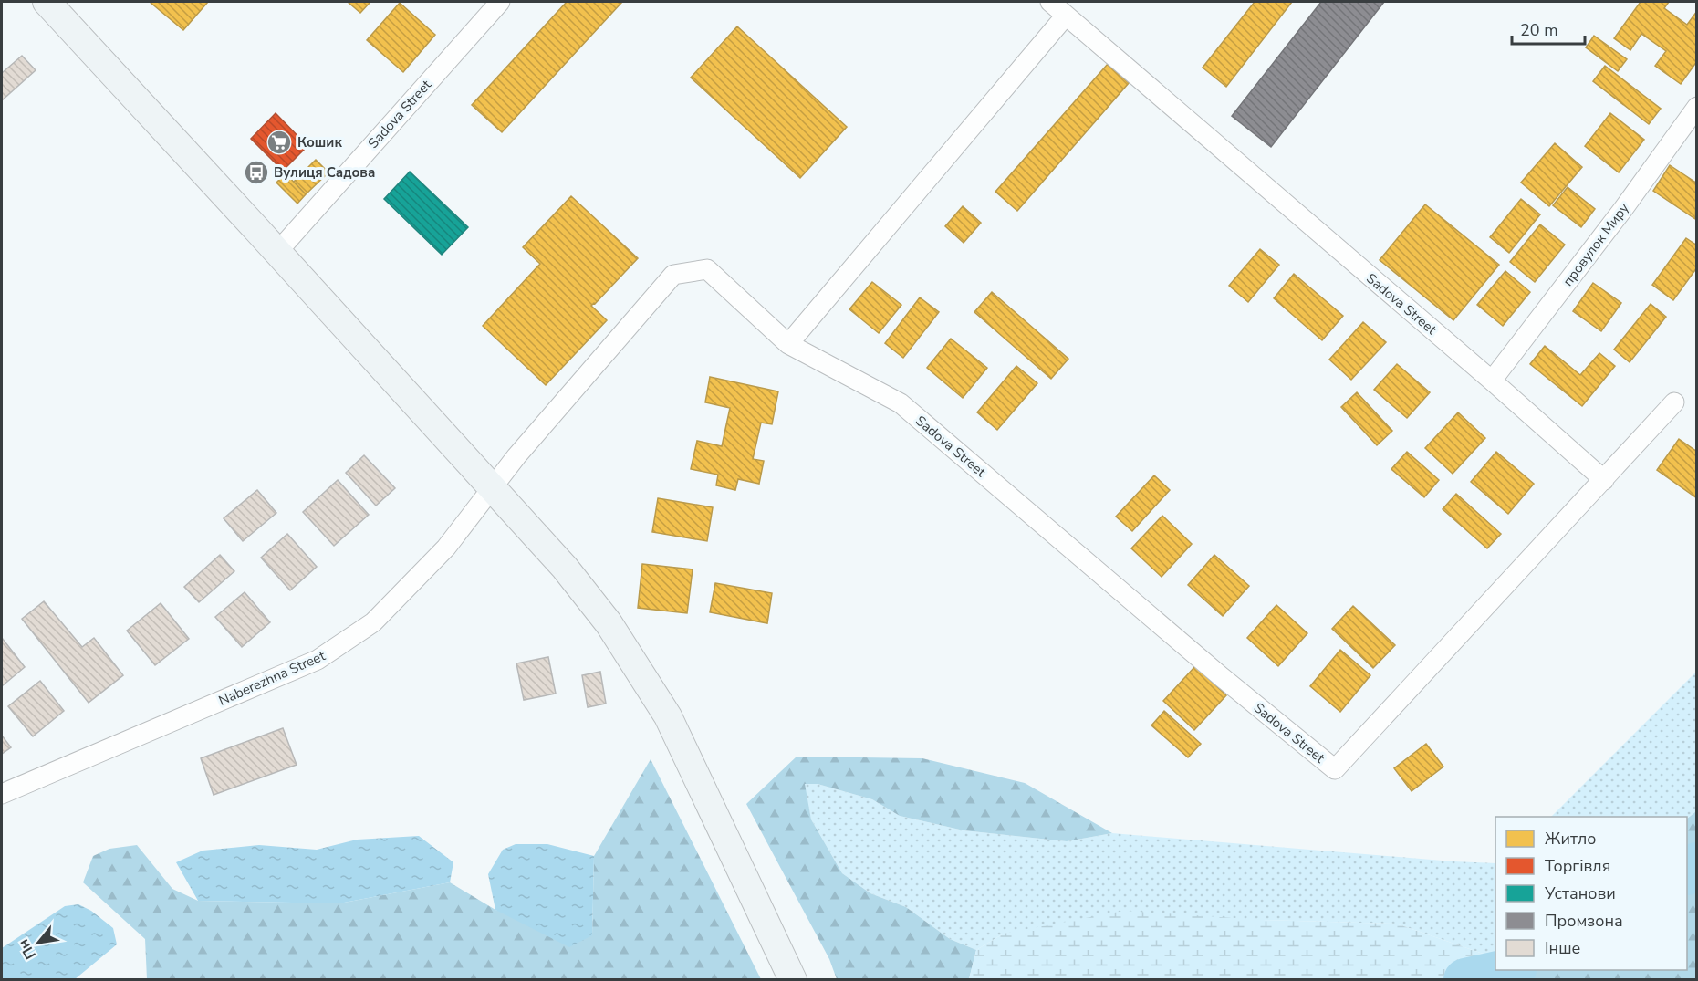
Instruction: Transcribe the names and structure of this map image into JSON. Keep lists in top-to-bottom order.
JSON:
{
  "streets": {
    "street": ["Sadova Street", "провулок Миру", "Naberezhna Street"]
  },
  "crossings": [
    ["Sadova Street", "провулок Миру"],
    ["Sadova Street", "Naberezhna Street"]
  ],
  "places": {
    "supermarket": ["Кошик"],
    "bus stop": ["Вулиця Садова"]
  },
  "legend": [
    "Житло",
    "Торгівля",
    "Установи",
    "Промзона",
    "Інше"
  ],
  "scale_bar": "20 m",
  "north": "bottom left"
}
